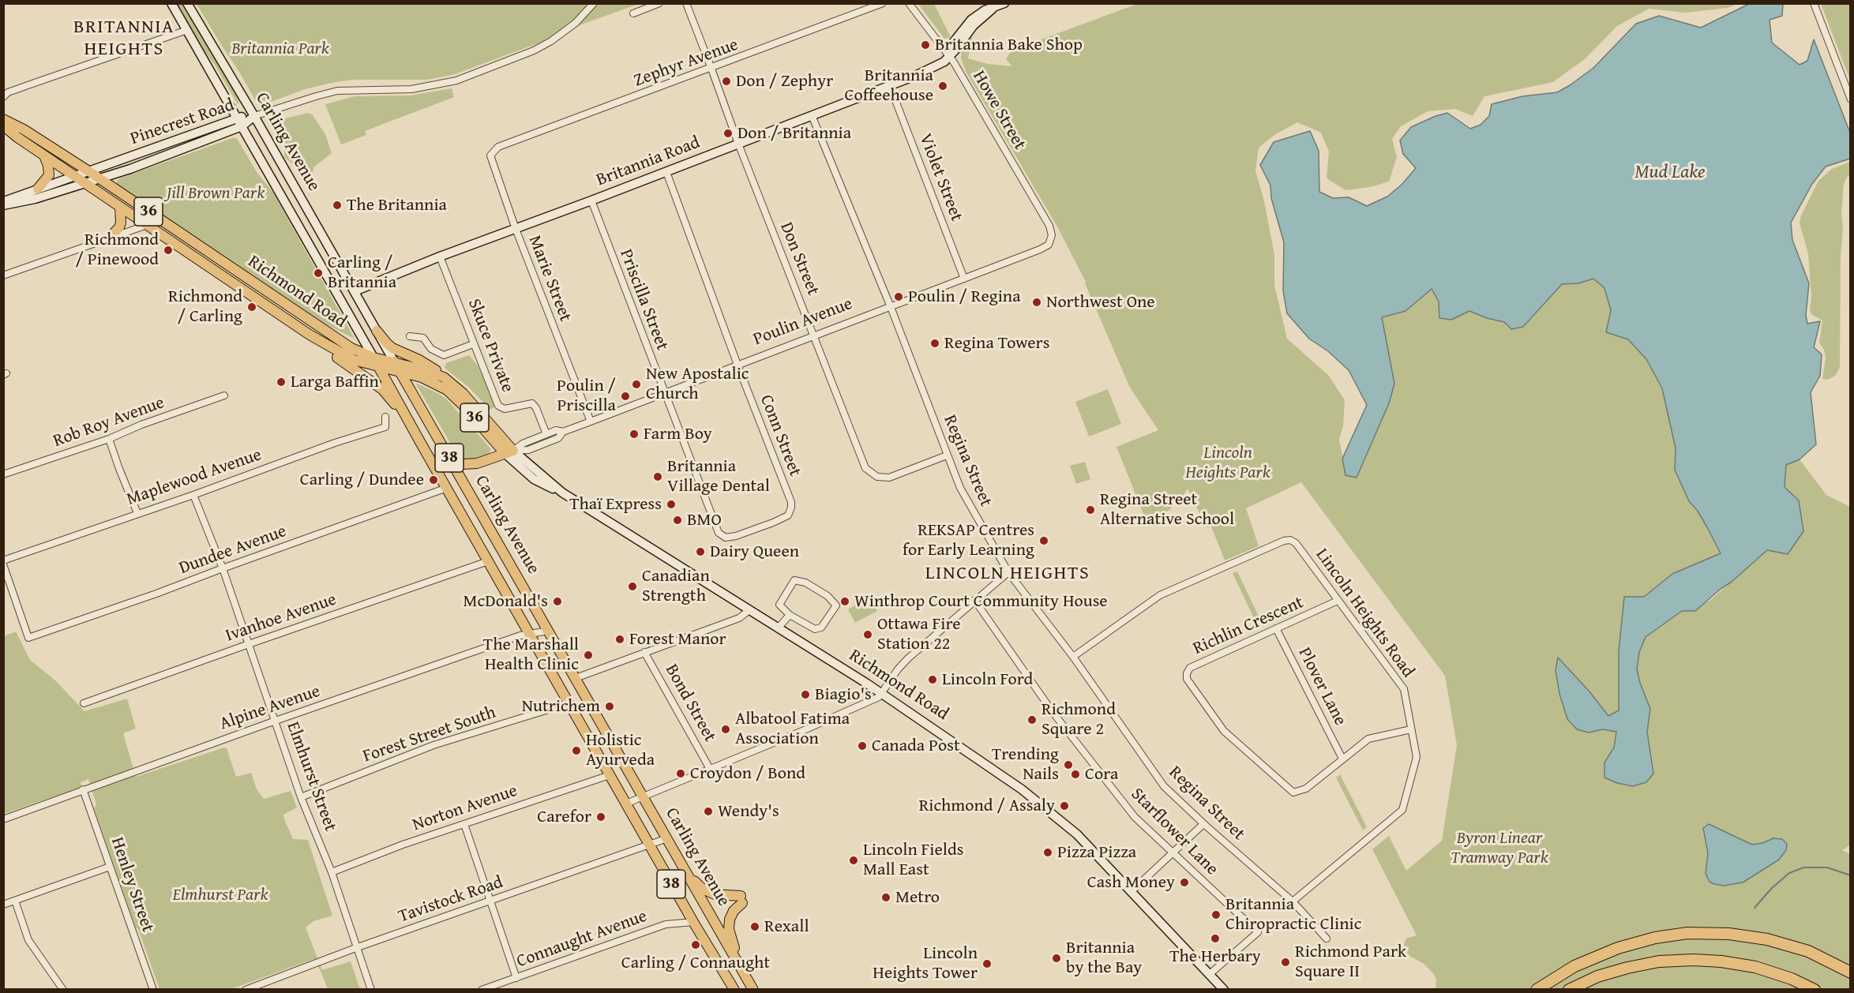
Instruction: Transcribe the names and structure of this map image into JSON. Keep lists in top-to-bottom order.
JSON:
{
  "streets": {
    "main road": [
      "Pinecrest Road",
      "Carling Avenue",
      "Britannia Road",
      "36",
      "Richmond Road",
      "Poulin Avenue",
      "38"
    ],
    "street": [
      "Zephyr Avenue",
      "Howe Street",
      "Violet Street",
      "Don Street",
      "Marie Street",
      "Priscilla Street",
      "Skuce Private",
      "Rob Roy Avenue",
      "Conn Street",
      "Regina Street",
      "Maplewood Avenue",
      "Dundee Avenue",
      "Lincoln Heights Road",
      "Ivanhoe Avenue",
      "Richlin Crescent",
      "Plover Lane",
      "Bond Street",
      "Alpine Avenue",
      "Forest Street South",
      "Elmhurst Street",
      "Norton Avenue",
      "Starflower Lane",
      "Henley Street",
      "Tavistock Road",
      "Connaught Avenue"
    ]
  },
  "crossings": [
    ["Zephyr Avenue", "Don Street"],
    ["Zephyr Avenue", "Marie Street"],
    ["Howe Street", "Britannia Road"],
    ["Howe Street", "Poulin Avenue"],
    ["Pinecrest Road", "Carling Avenue"],
    ["Pinecrest Road", "Richmond Road"],
    ["Carling Avenue", "Britannia Road"],
    ["Carling Avenue", "Richmond Road"],
    ["Carling Avenue", "Dundee Avenue"],
    ["Carling Avenue", "Ivanhoe Avenue"],
    ["Carling Avenue", "Alpine Avenue"],
    ["Carling Avenue", "Forest Street South"],
    ["Carling Avenue", "Norton Avenue"],
    ["Carling Avenue", "Tavistock Road"],
    ["Carling Avenue", "Connaught Avenue"],
    ["Britannia Road", "Violet Street"],
    ["Britannia Road", "Don Street"],
    ["Britannia Road", "Marie Street"],
    ["Britannia Road", "Priscilla Street"],
    ["Britannia Road", "Skuce Private"],
    ["Britannia Road", "Conn Street"],
    ["Britannia Road", "Regina Street"],
    ["Violet Street", "Poulin Avenue"],
    ["Don Street", "Poulin Avenue"],
    ["Don Street", "Regina Street"],
    ["Marie Street", "Poulin Avenue"],
    ["Richmond Road", "Poulin Avenue"],
    ["Richmond Road", "Starflower Lane"],
    ["Priscilla Street", "Poulin Avenue"],
    ["Priscilla Street", "Conn Street"],
    ["Poulin Avenue", "Skuce Private"],
    ["Poulin Avenue", "Conn Street"],
    ["Poulin Avenue", "Regina Street"],
    ["Regina Street", "Lincoln Heights Road"],
    ["Maplewood Avenue", "Elmhurst Street"],
    ["Dundee Avenue", "Elmhurst Street"],
    ["Lincoln Heights Road", "Richlin Crescent"],
    ["Ivanhoe Avenue", "Elmhurst Street"],
    ["Richlin Crescent", "Plover Lane"],
    ["Alpine Avenue", "Elmhurst Street"],
    ["Alpine Avenue", "Henley Street"],
    ["Forest Street South", "Elmhurst Street"],
    ["Elmhurst Street", "Norton Avenue"],
    ["Elmhurst Street", "Tavistock Road"]
  ],
  "districts": ["BRITANNIA HEIGHTS", "LINCOLN HEIGHTS"],
  "water": ["Mud Lake"],
  "parks": [
    "Britannia Park",
    "Jill Brown Park",
    "Lincoln Heights Park",
    "Byron Linear Tramway Park",
    "Elmhurst Park"
  ],
  "places": [
    "Britannia Bake Shop",
    "Don / Zephyr",
    "Britannia Coffeehouse",
    "Don / Britannia",
    "The Britannia",
    "Richmond / Pinewood",
    "Carling / Britannia",
    "Poulin / Regina",
    "Northwest One",
    "Richmond / Carling",
    "Regina Towers",
    "Larga Baffin",
    "New Apostalic Church",
    "Poulin / Priscilla",
    "Farm Boy",
    "Britannia Village Dental",
    "Carling / Dundee",
    "Thaï Express",
    "Regina Street Alternative School",
    "BMO",
    "REKSAP Centres for Early Learning",
    "Dairy Queen",
    "Canadian Strength",
    "McDonald's",
    "Winthrop Court Community House",
    "Ottawa Fire Station 22",
    "Forest Manor",
    "The Marshall Health Clinic",
    "Lincoln Ford",
    "Biagio's",
    "Nutrichem",
    "Richmond Square 2",
    "Albatool Fatima Association",
    "Canada Post",
    "Holistic Ayurveda",
    "Trending Nails",
    "Croydon / Bond",
    "Cora",
    "Richmond / Assaly",
    "Wendy's",
    "Carefor",
    "Pizza Pizza",
    "Lincoln Fields Mall East",
    "Cash Money",
    "Metro",
    "Britannia Chiropractic Clinic",
    "Rexall",
    "The Herbary",
    "Carling / Connaught",
    "Britannia by the Bay",
    "Richmond Park Square II",
    "Lincoln Heights Tower"
  ]
}
